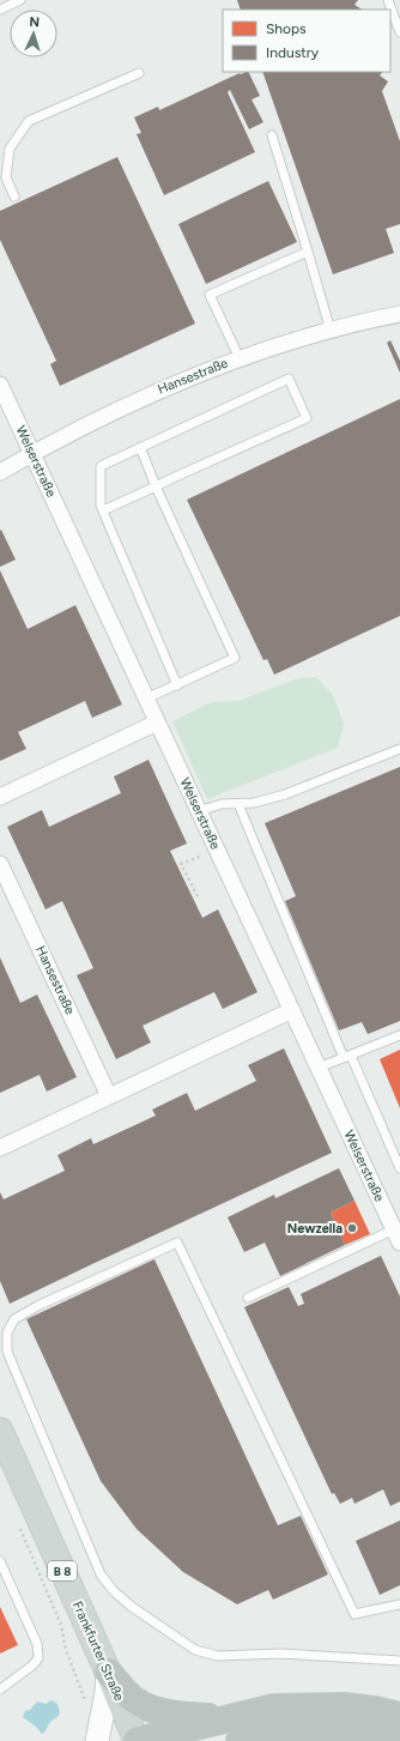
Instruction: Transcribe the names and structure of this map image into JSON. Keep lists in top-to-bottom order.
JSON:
{
  "streets": {
    "main road": ["B 8", "Frankfurter Straße"],
    "street": ["Hansestraße", "Welserstraße"]
  },
  "crossings": [
    ["Hansestraße", "Welserstraße"]
  ],
  "places": ["Newzella"],
  "legend": ["Shops", "Industry"],
  "north": "top"
}
